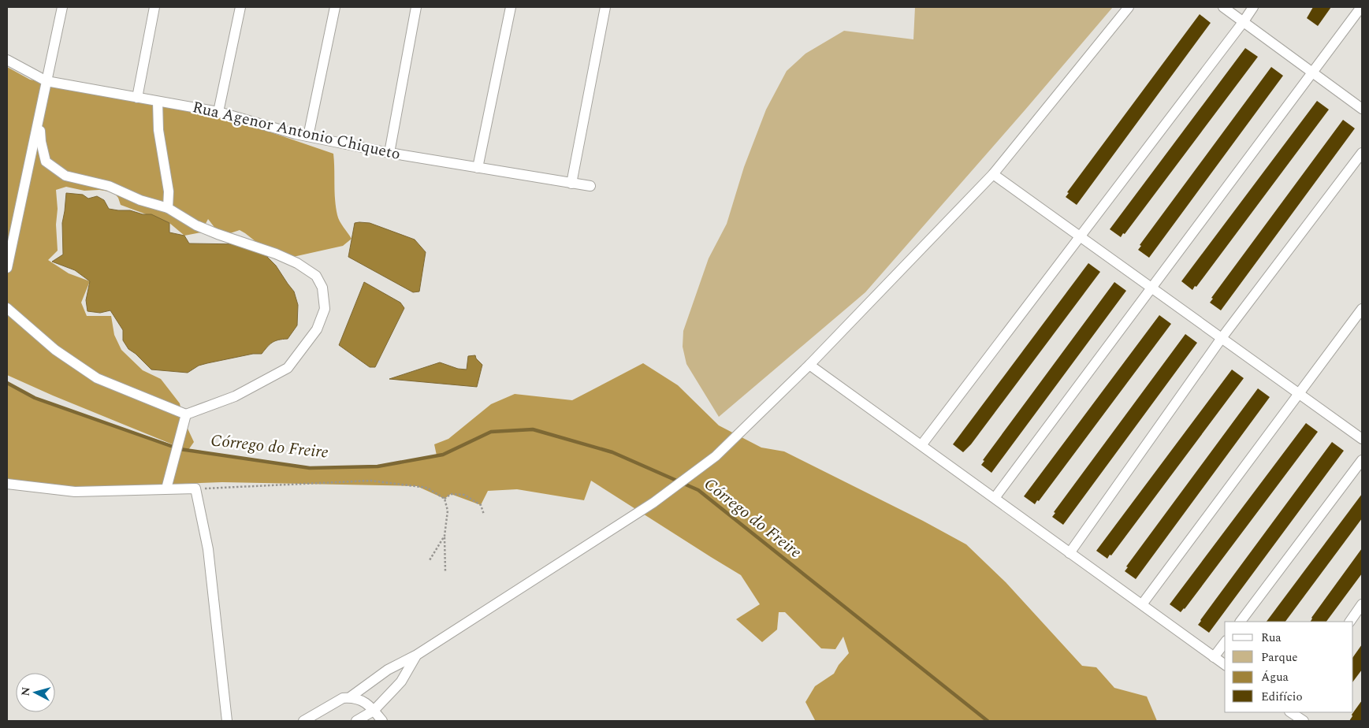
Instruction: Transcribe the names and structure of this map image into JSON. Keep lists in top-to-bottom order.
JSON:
{
  "streets": {
    "street": ["Rua Agenor Antonio Chiqueto"]
  },
  "water": ["Córrego do Freire"],
  "legend": [
    "Rua",
    "Parque",
    "Água",
    "Edifício"
  ],
  "north": "left"
}
